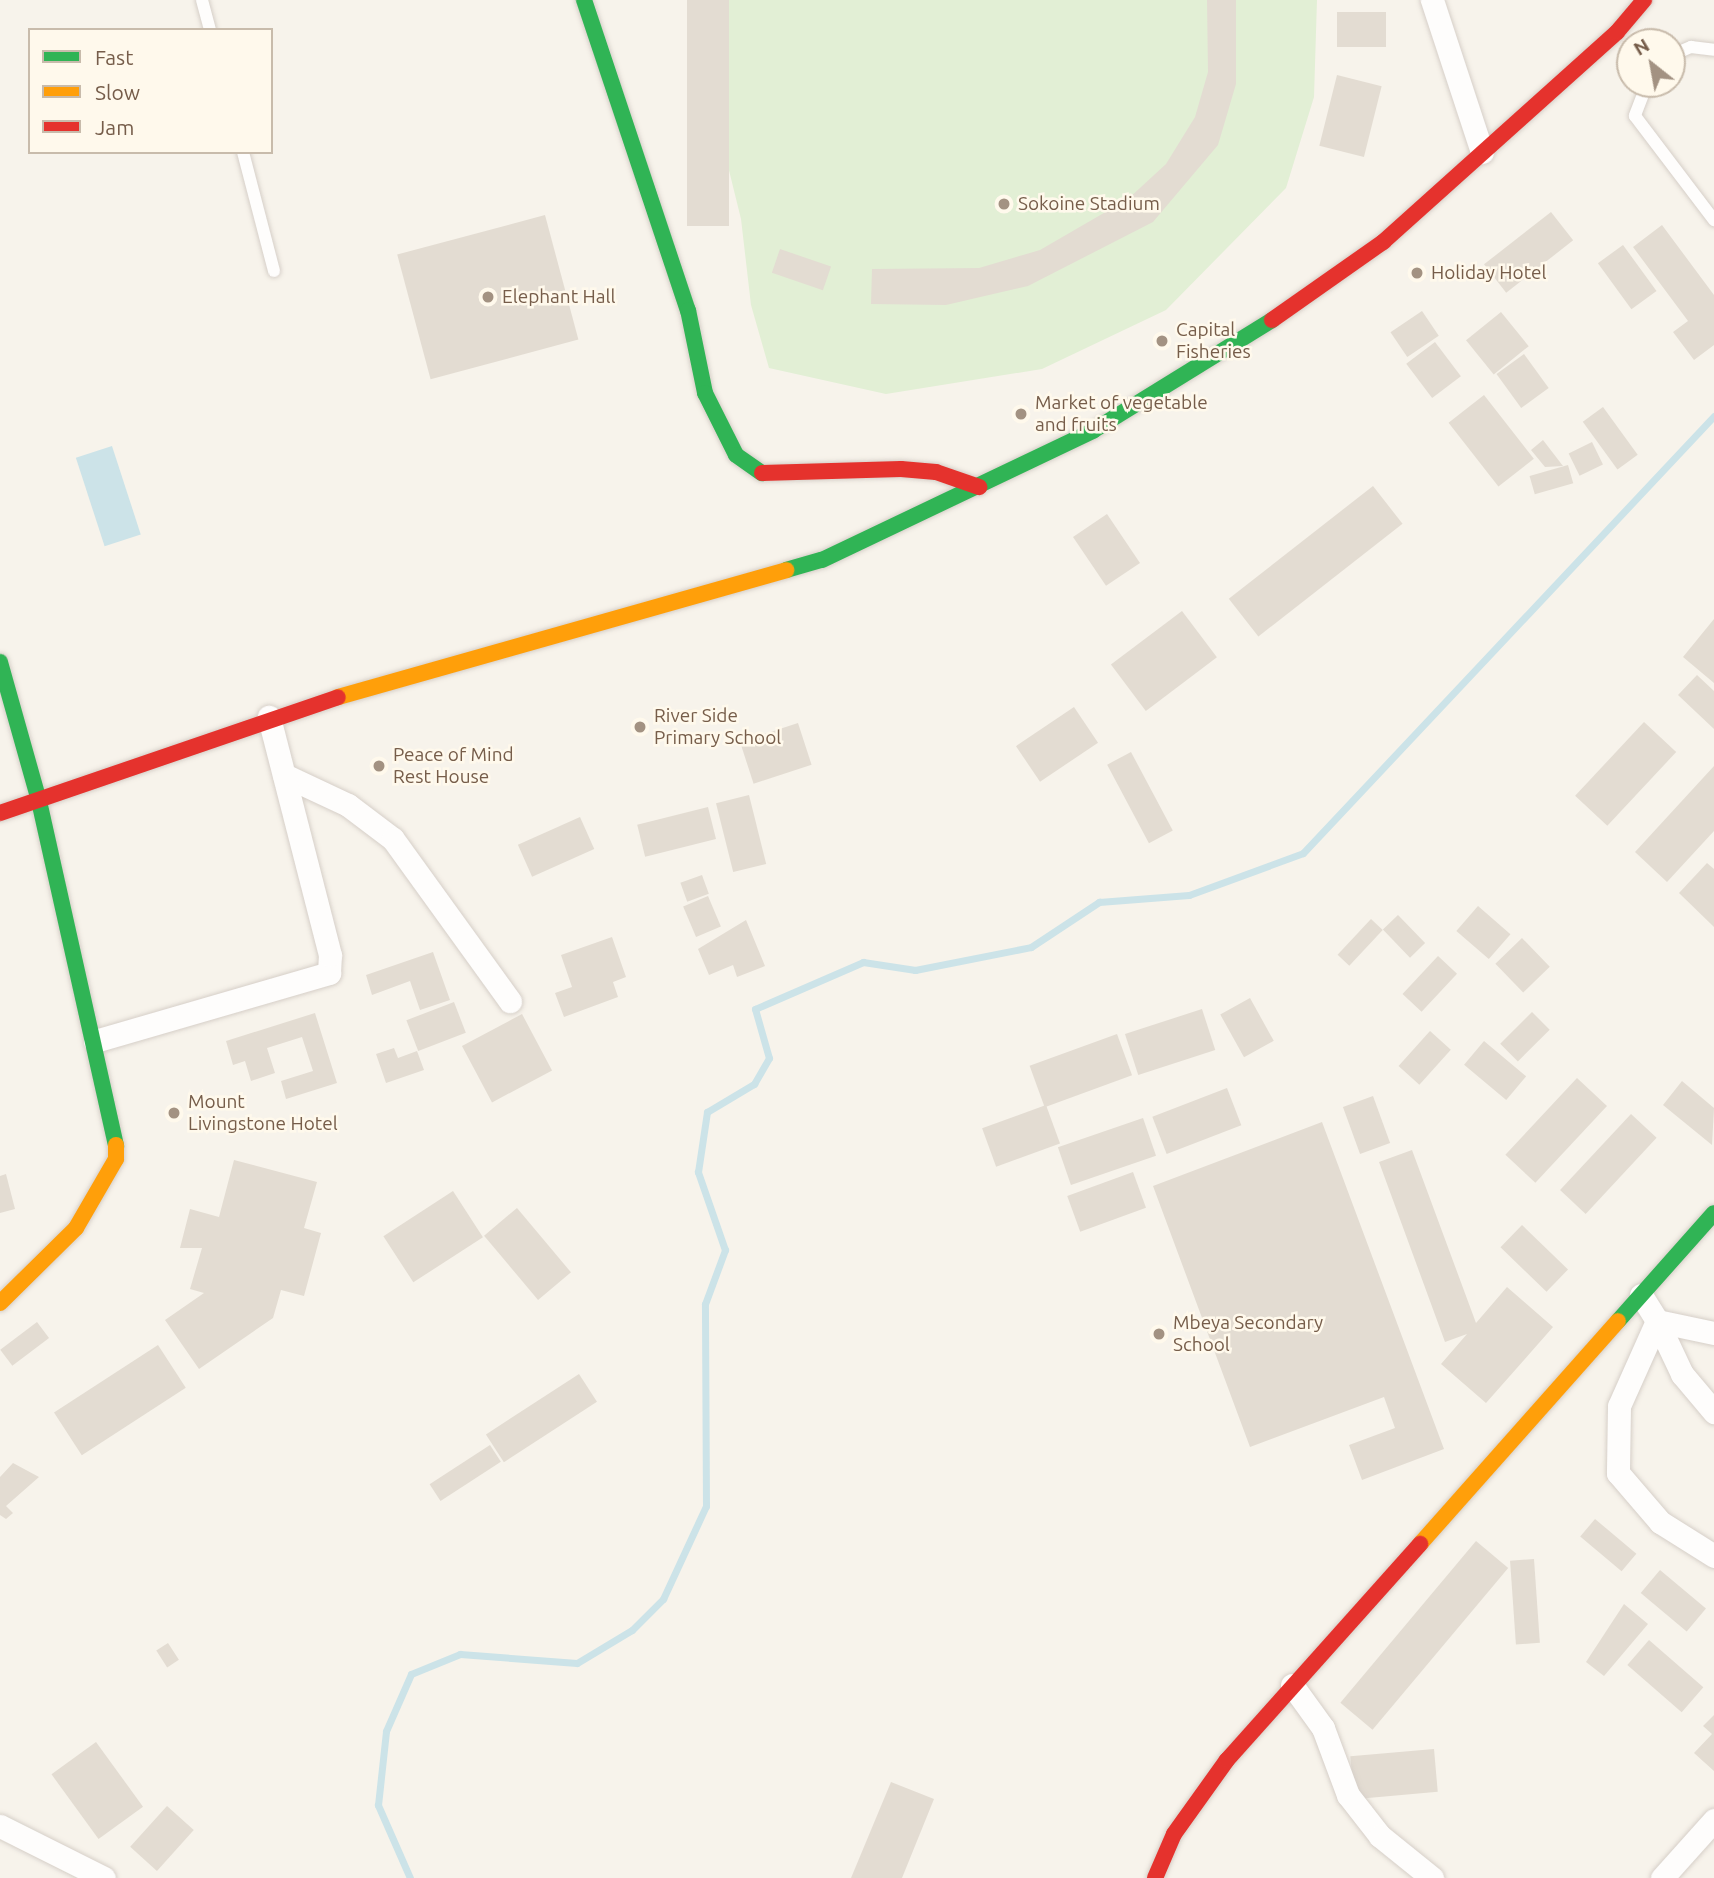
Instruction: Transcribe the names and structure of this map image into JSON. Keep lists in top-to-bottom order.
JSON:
{
  "places": [
    "Sokoine Stadium",
    "Holiday Hotel",
    "Elephant Hall",
    "Capital Fisheries",
    "Market of vegetable and fruits",
    "River Side Primary School",
    "Peace of Mind Rest House",
    "Mount Livingstone Hotel",
    "Mbeya Secondary School"
  ],
  "legend": ["Fast", "Slow", "Jam"],
  "north": "top left"
}
